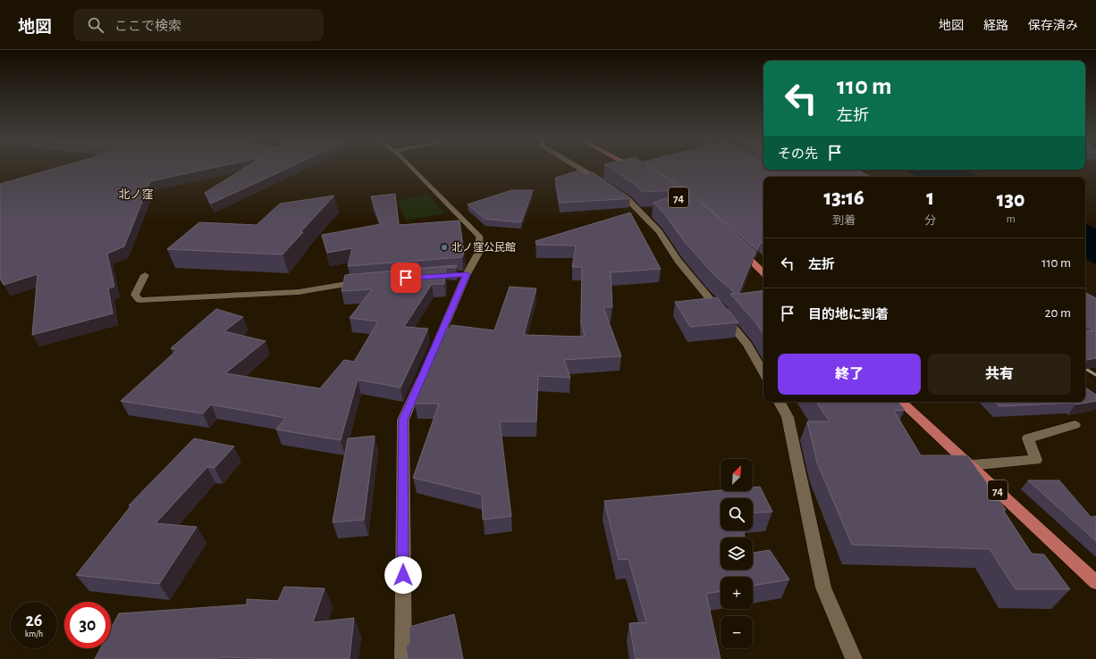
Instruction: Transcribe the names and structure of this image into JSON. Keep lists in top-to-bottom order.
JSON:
{
  "streets": {
    "main road": ["74"]
  },
  "districts": ["北ノ窪"],
  "places": ["北ノ窪公民館"],
  "north": "top right",
  "page": {
    "header": "地図",
    "search": "ここで検索",
    "nav": ["地図", "経路", "保存済み"],
    "turn": ["110 m", "左折"],
    "then": "その先",
    "eta": [
      "13:16",
      "到着",
      "1",
      "分",
      "130",
      "m"
    ],
    "list": [
      {
        "name": "左折",
        "value": "110 m"
      },
      {
        "name": "目的地に到着",
        "value": "20 m"
      }
    ],
    "buttons": ["終了", "共有"],
    "map_buttons": ["+", "−"],
    "speed": "26 km/h",
    "limit": "30"
  }
}
